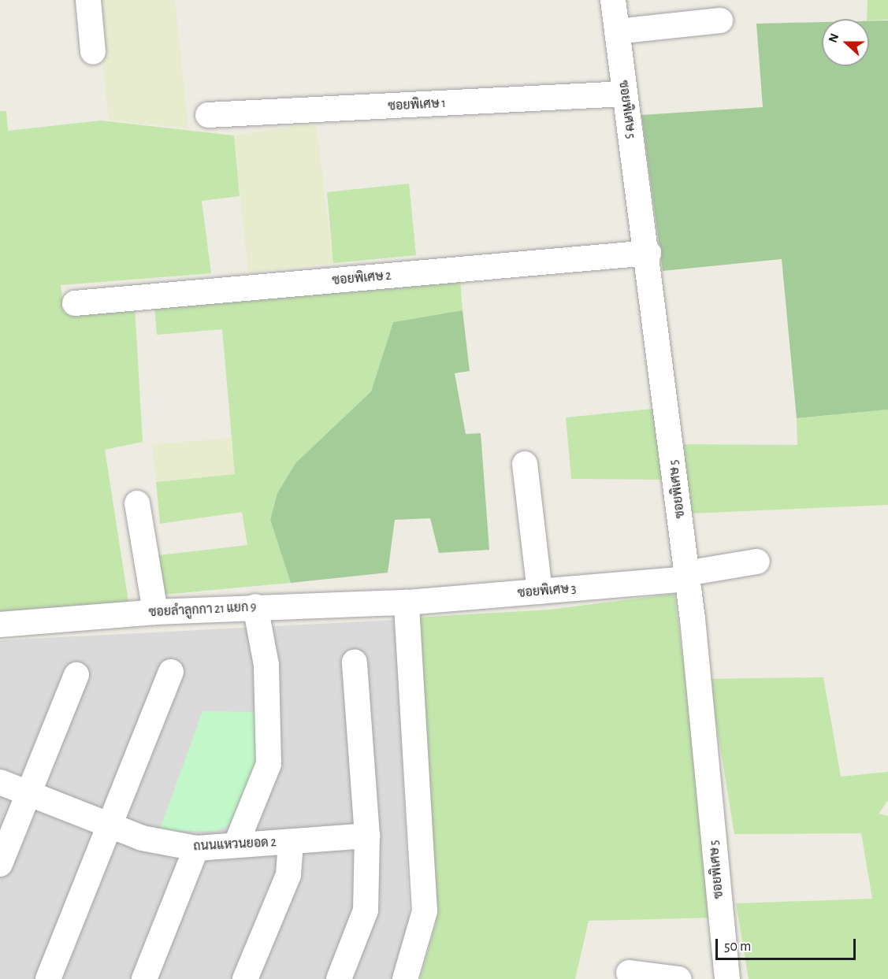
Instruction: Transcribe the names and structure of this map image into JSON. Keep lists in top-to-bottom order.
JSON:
{
  "streets": {
    "street": [
      "ซอยพิเศษ 1",
      "ซอยพิเศษ 5",
      "ซอยพิเศษ 2",
      "ซอยพิเศษ 3",
      "ซอยลำลูกกา 21 แยก 9",
      "ถนนแหวนยอด 2"
    ]
  },
  "crossings": [
    ["ซอยพิเศษ 1", "ซอยพิเศษ 5"],
    ["ซอยพิเศษ 5", "ซอยพิเศษ 2"],
    ["ซอยพิเศษ 5", "ซอยพิเศษ 3"],
    ["ซอยพิเศษ 3", "ซอยลำลูกกา 21 แยก 9"]
  ],
  "scale_bar": "50 m",
  "north": "left"
}
